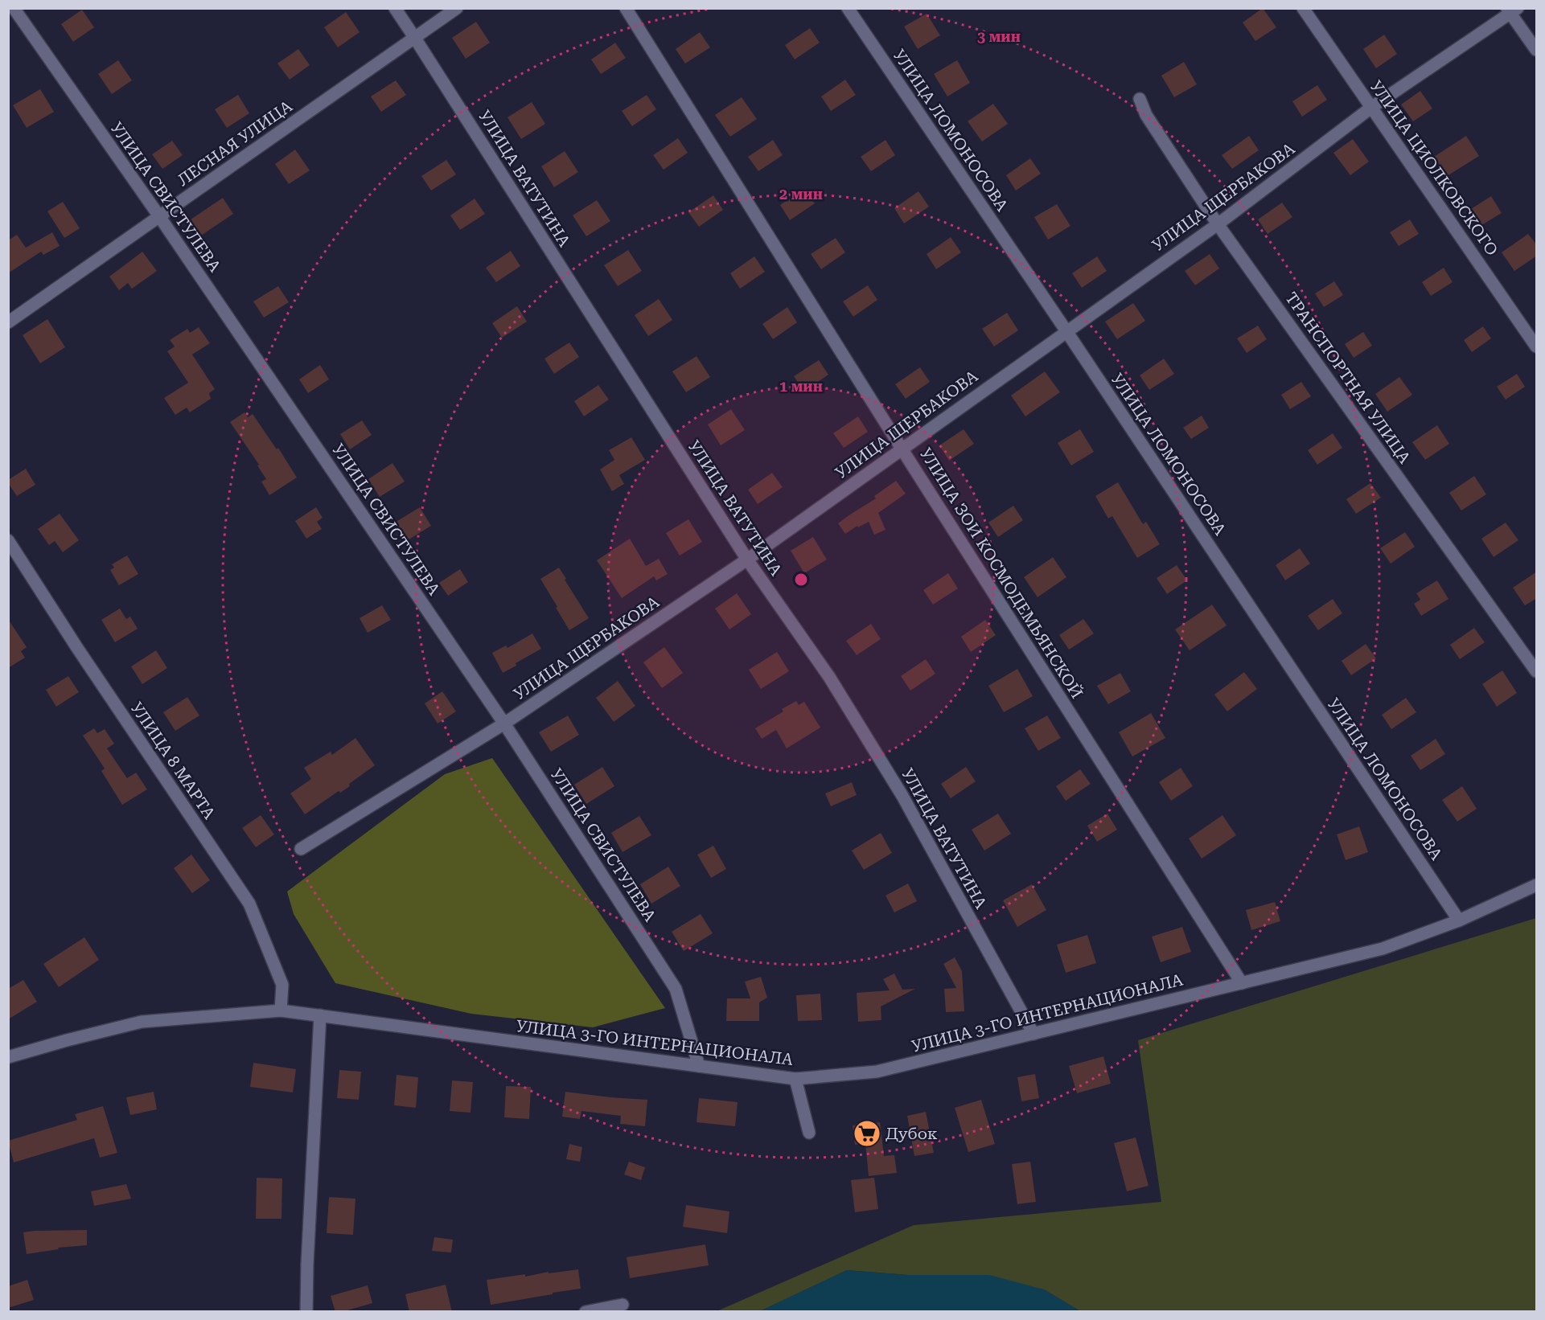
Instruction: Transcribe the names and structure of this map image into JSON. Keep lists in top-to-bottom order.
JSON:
{
  "streets": {
    "street": [
      "УЛИЦА ЛОМОНОСОВА",
      "ЛЕСНАЯ УЛИЦА",
      "УЛИЦА ЦИОЛКОВСКОГО",
      "УЛИЦА ВАТУТИНА",
      "УЛИЦА СВИСТУЛЕВА",
      "УЛИЦА ЩЕРБАКОВА",
      "ТРАНСПОРТНАЯ УЛИЦА",
      "УЛИЦА ЗОИ КОСМОДЕМЬЯНСКОЙ",
      "УЛИЦА 8 МАРТА",
      "УЛИЦА 3-ГО ИНТЕРНАЦИОНАЛА"
    ]
  },
  "crossings": [
    ["УЛИЦА ЛОМОНОСОВА", "УЛИЦА ЩЕРБАКОВА"],
    ["УЛИЦА ЛОМОНОСОВА", "УЛИЦА 3-ГО ИНТЕРНАЦИОНАЛА"],
    ["ЛЕСНАЯ УЛИЦА", "УЛИЦА ВАТУТИНА"],
    ["ЛЕСНАЯ УЛИЦА", "УЛИЦА СВИСТУЛЕВА"],
    ["УЛИЦА ЦИОЛКОВСКОГО", "УЛИЦА ЩЕРБАКОВА"],
    ["УЛИЦА ВАТУТИНА", "УЛИЦА ЩЕРБАКОВА"],
    ["УЛИЦА ВАТУТИНА", "УЛИЦА 3-ГО ИНТЕРНАЦИОНАЛА"],
    ["УЛИЦА СВИСТУЛЕВА", "УЛИЦА ЩЕРБАКОВА"],
    ["УЛИЦА СВИСТУЛЕВА", "УЛИЦА 3-ГО ИНТЕРНАЦИОНАЛА"],
    ["УЛИЦА ЩЕРБАКОВА", "ТРАНСПОРТНАЯ УЛИЦА"],
    ["УЛИЦА ЩЕРБАКОВА", "УЛИЦА ЗОИ КОСМОДЕМЬЯНСКОЙ"],
    ["УЛИЦА ЗОИ КОСМОДЕМЬЯНСКОЙ", "УЛИЦА 3-ГО ИНТЕРНАЦИОНАЛА"],
    ["УЛИЦА 8 МАРТА", "УЛИЦА 3-ГО ИНТЕРНАЦИОНАЛА"]
  ],
  "places": {
    "supermarket": ["Дубок"]
  },
  "rings": ["3 мин", "2 мин", "1 мин"]
}
